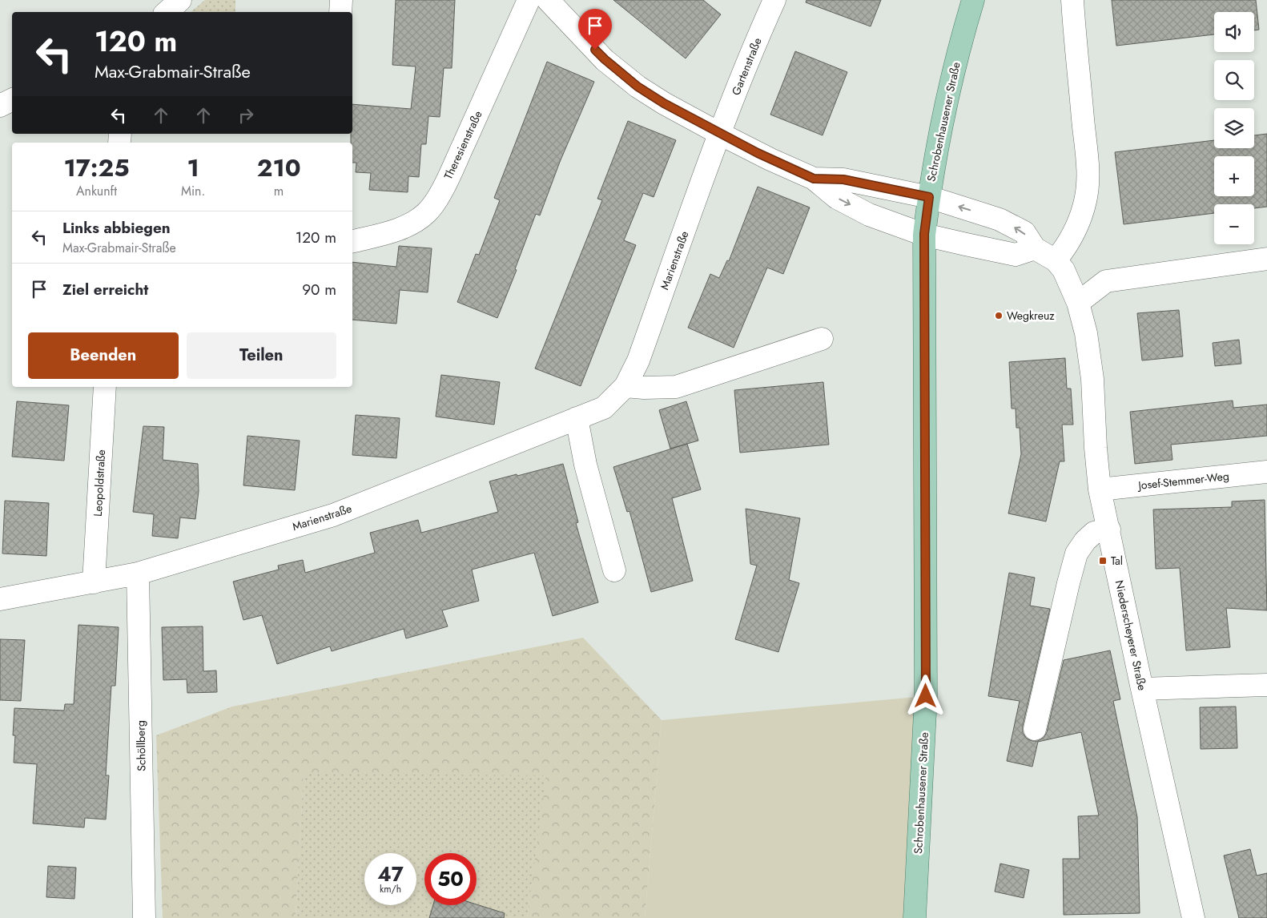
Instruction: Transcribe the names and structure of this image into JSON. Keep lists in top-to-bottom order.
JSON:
{
  "streets": {
    "main road": ["Schrobenhausener Straße"],
    "street": [
      "Gartenstraße",
      "Theresienstraße",
      "Marienstraße",
      "Josef-Stemmer-Weg",
      "Leopoldstraße",
      "Niederscheyerer Straße",
      "Schöllberg"
    ]
  },
  "crossings": [
    ["Gartenstraße", "Marienstraße"],
    ["Schrobenhausener Straße", "Niederscheyerer Straße"],
    ["Marienstraße", "Leopoldstraße"],
    ["Marienstraße", "Schöllberg"],
    ["Josef-Stemmer-Weg", "Niederscheyerer Straße"]
  ],
  "places": {
    "other": ["Wegkreuz"],
    "transit": ["Tal"]
  },
  "page": {
    "map_buttons": ["+", "−"],
    "turn": ["120 m", "Max-Grabmair-Straße"],
    "eta": [
      "17:25",
      "Ankunft",
      "1",
      "Min.",
      "210",
      "m"
    ],
    "list": [
      {
        "name": "Links abbiegen",
        "note": "Max-Grabmair-Straße",
        "value": "120 m"
      },
      {
        "name": "Ziel erreicht",
        "value": "90 m"
      }
    ],
    "buttons": ["Beenden", "Teilen"],
    "speed": "47 km/h",
    "limit": "50"
  }
}
